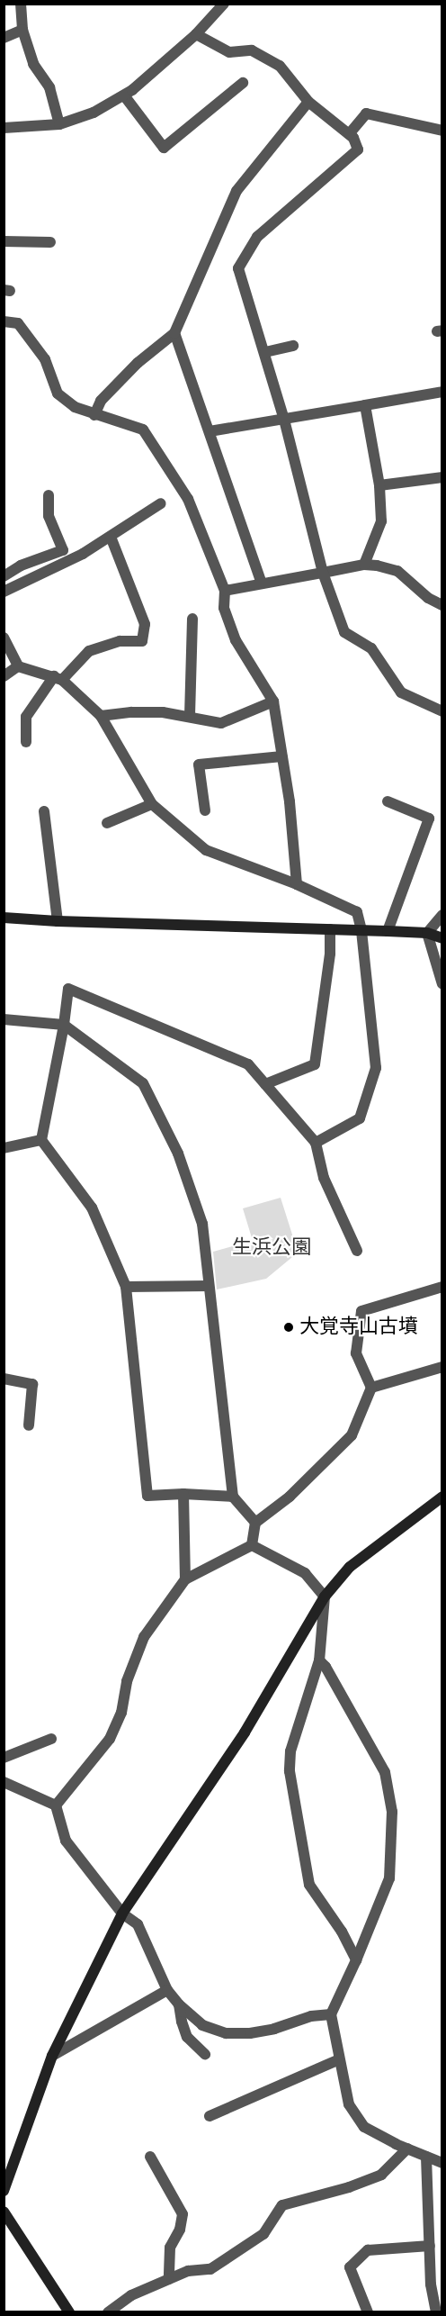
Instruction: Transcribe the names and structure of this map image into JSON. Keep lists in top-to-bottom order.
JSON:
{
  "parks": ["生浜公園"],
  "places": ["大覚寺山古墳"]
}
